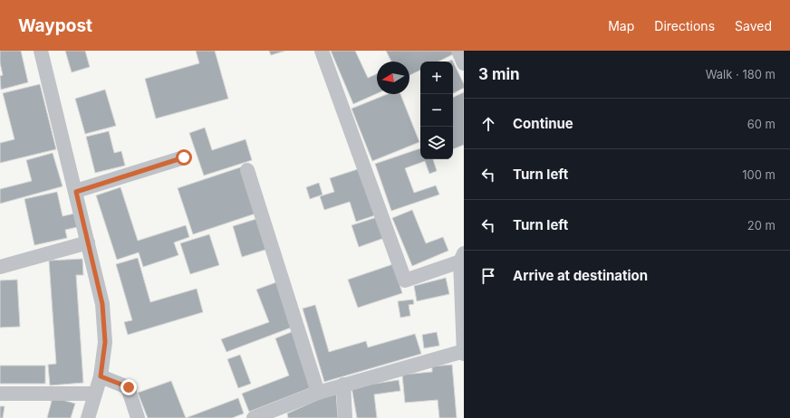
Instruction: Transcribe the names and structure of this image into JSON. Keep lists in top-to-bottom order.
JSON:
{
  "north": "left",
  "page": {
    "header": "Waypost",
    "nav": ["Map", "Directions", "Saved"],
    "heading": ["3 min", "Walk · 180 m"],
    "map_buttons": ["+", "−"],
    "list": [
      ["Continue", "60 m"],
      ["Turn left", "100 m"],
      ["Turn left", "20 m"],
      "Arrive at destination"
    ]
  }
}
